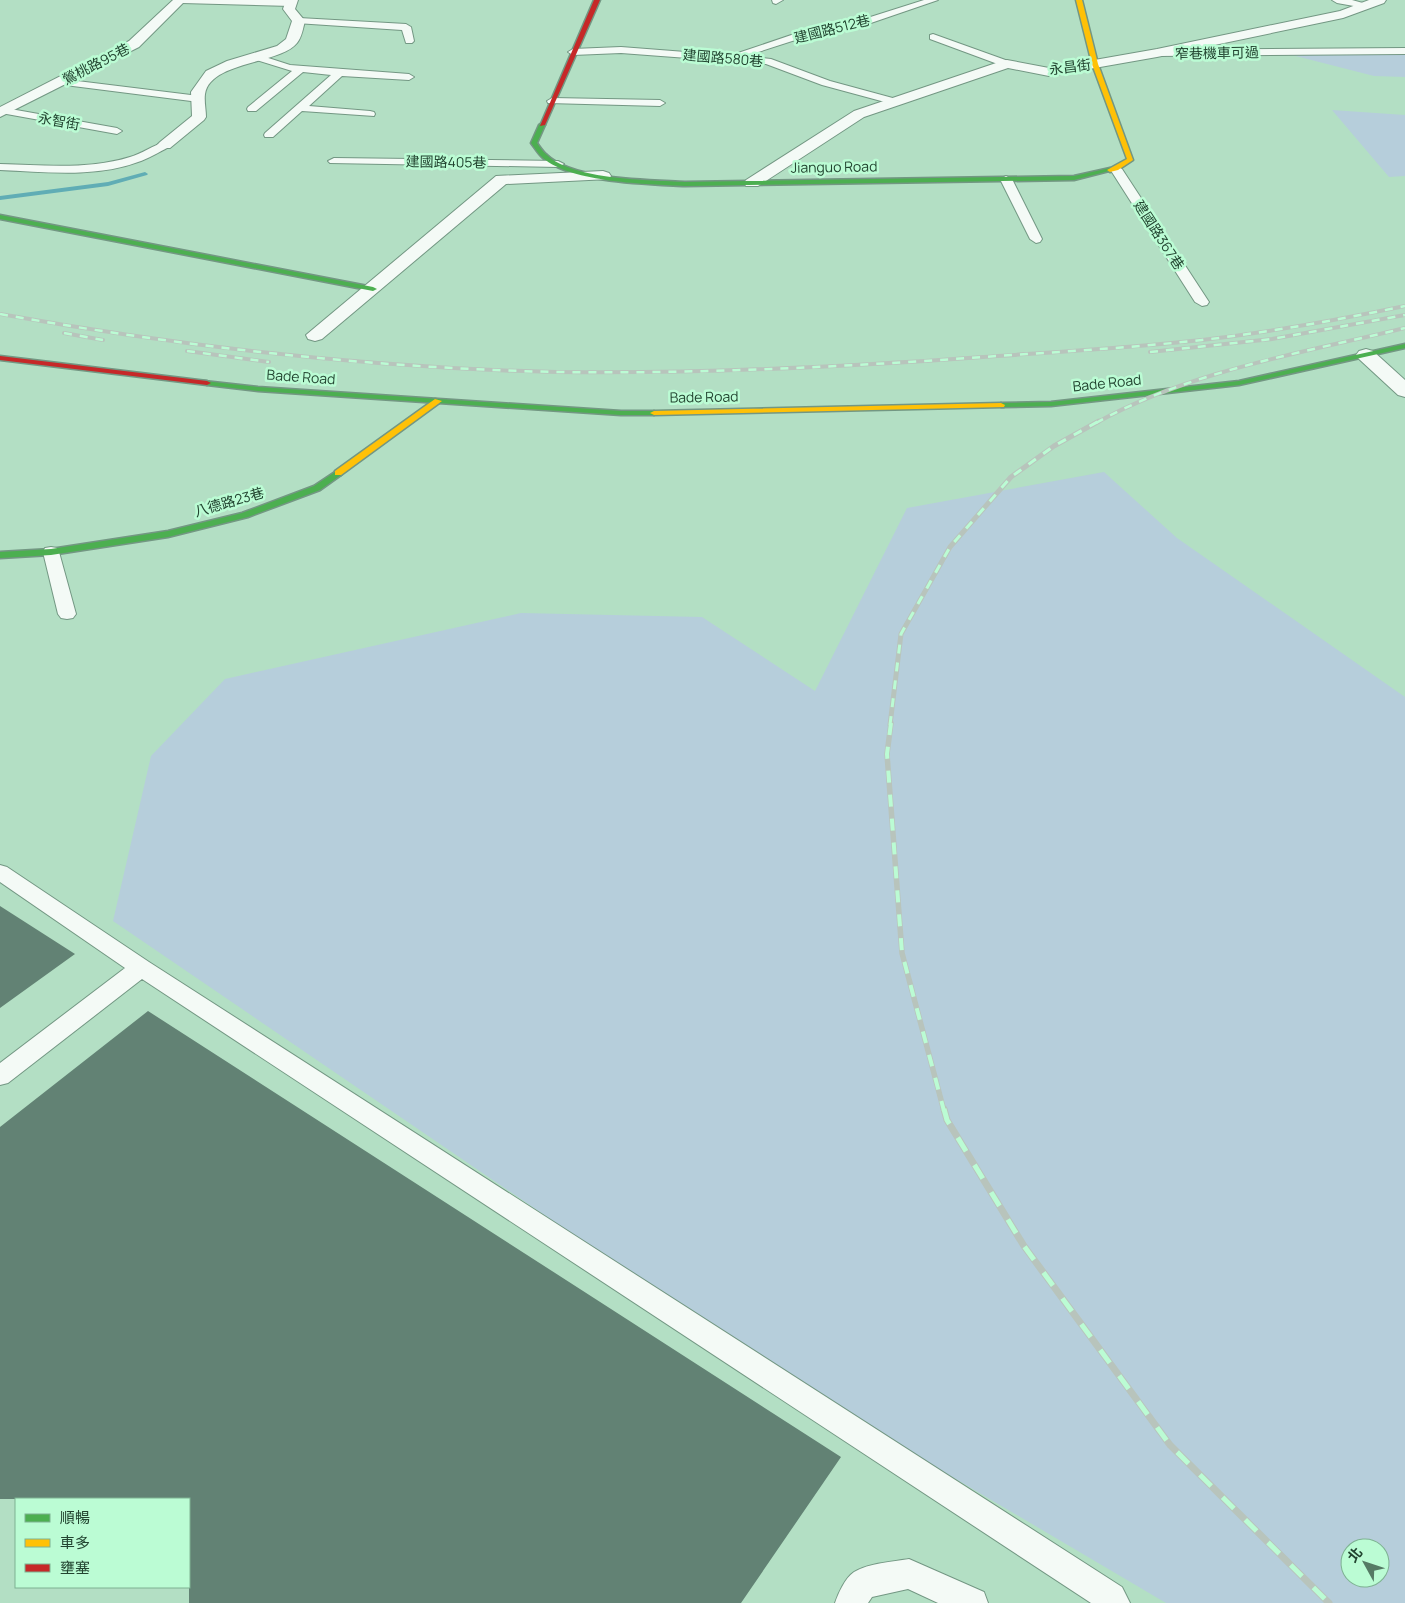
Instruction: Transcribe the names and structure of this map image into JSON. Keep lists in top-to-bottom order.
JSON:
{
  "streets": {
    "street": [
      "鶯桃路95巷",
      "永昌街",
      "Jianguo Road",
      "Bade Road",
      "八德路23巷"
    ],
    "lane": [
      "建國路512巷",
      "窄巷機車可過",
      "建國路580巷",
      "永智街",
      "建國路405巷",
      "建國路367巷"
    ]
  },
  "crossings": [
    ["建國路512巷", "建國路580巷"],
    ["窄巷機車可過", "永昌街"],
    ["建國路580巷", "永昌街"],
    ["建國路580巷", "Jianguo Road"],
    ["鶯桃路95巷", "永智街"],
    ["永昌街", "Jianguo Road"],
    ["建國路405巷", "Jianguo Road"],
    ["Jianguo Road", "建國路367巷"],
    ["Bade Road", "八德路23巷"]
  ],
  "legend": ["順暢", "車多", "壅塞"],
  "north": "top left"
}
